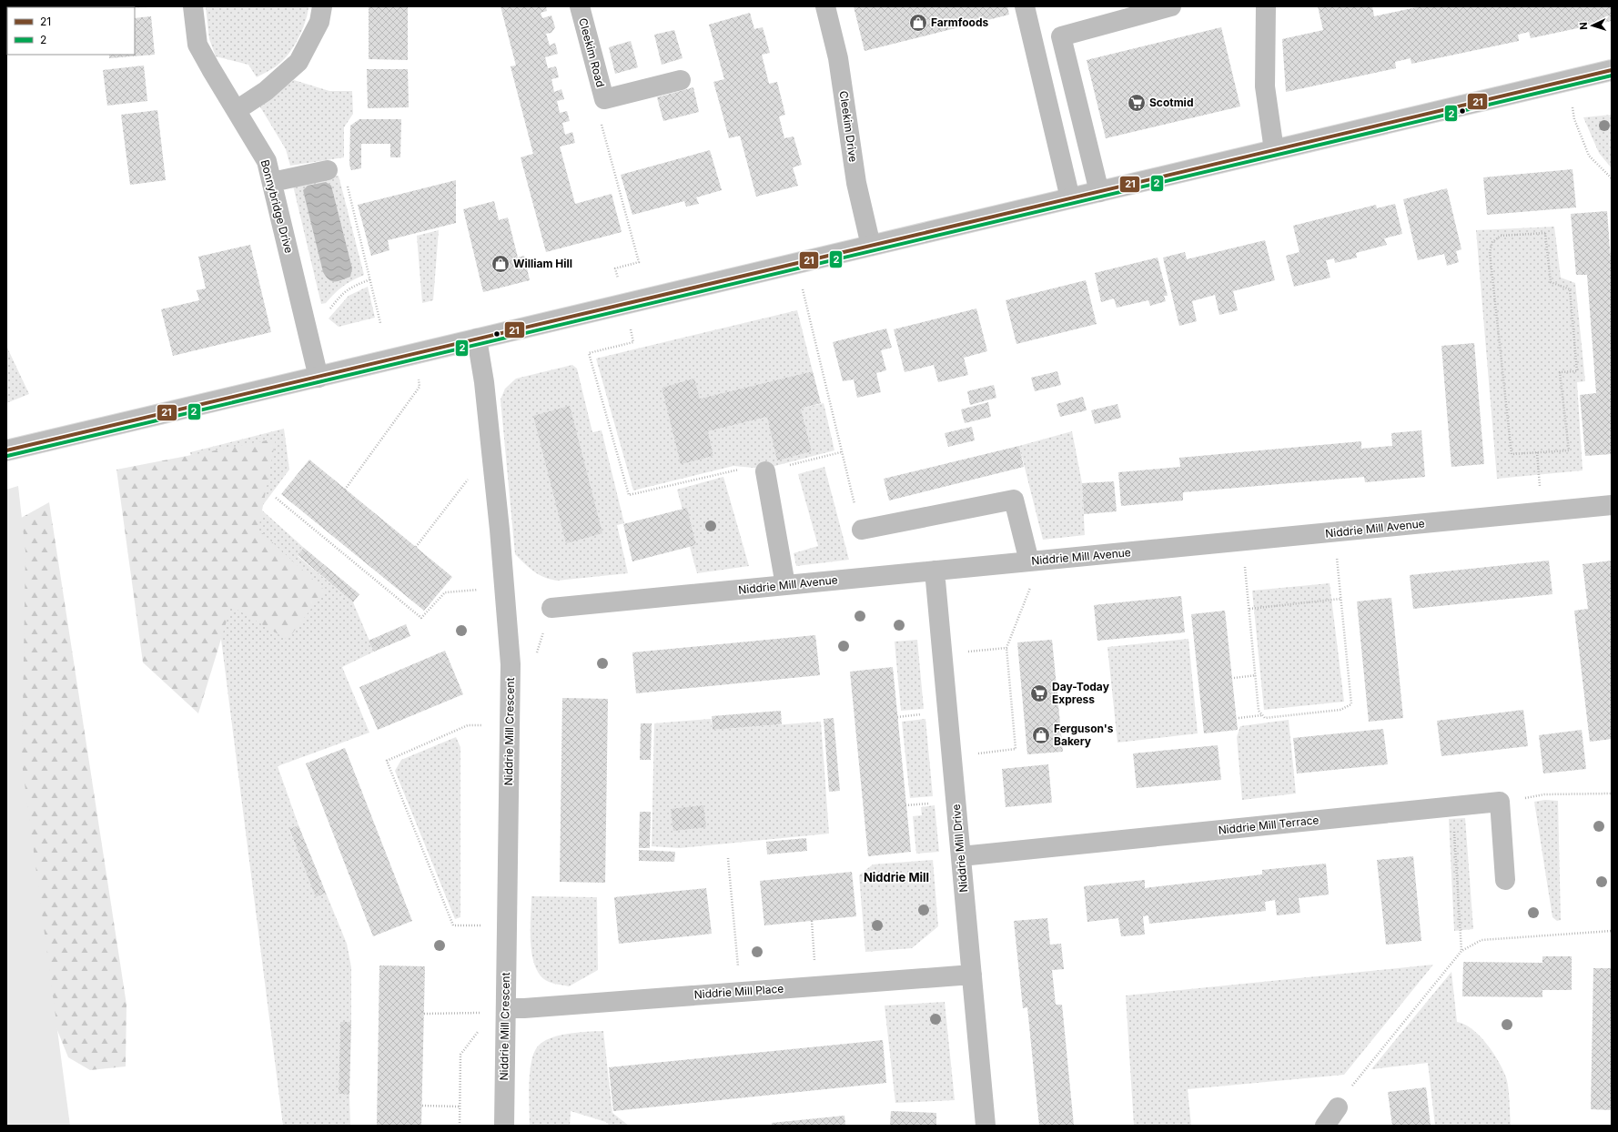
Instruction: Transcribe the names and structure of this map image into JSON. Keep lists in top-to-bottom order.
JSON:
{
  "streets": {
    "street": [
      "Cleekim Road",
      "Cleekim Drive",
      "Bonnybridge Drive",
      "Niddrie Mill Avenue",
      "Niddrie Mill Crescent",
      "Niddrie Mill Terrace",
      "Niddrie Mill Drive",
      "Niddrie Mill Place"
    ]
  },
  "crossings": [
    ["Niddrie Mill Avenue", "Niddrie Mill Drive"],
    ["Niddrie Mill Crescent", "Niddrie Mill Place"],
    ["Niddrie Mill Terrace", "Niddrie Mill Drive"],
    ["Niddrie Mill Drive", "Niddrie Mill Place"]
  ],
  "districts": ["Niddrie Mill"],
  "places": {
    "shop": ["Farmfoods", "William Hill", "Ferguson's Bakery"],
    "supermarket": ["Scotmid", "Day-Today Express"]
  },
  "lines": ["transit line 21", "transit line 2"],
  "legend": ["21", "2"],
  "north": "left"
}
